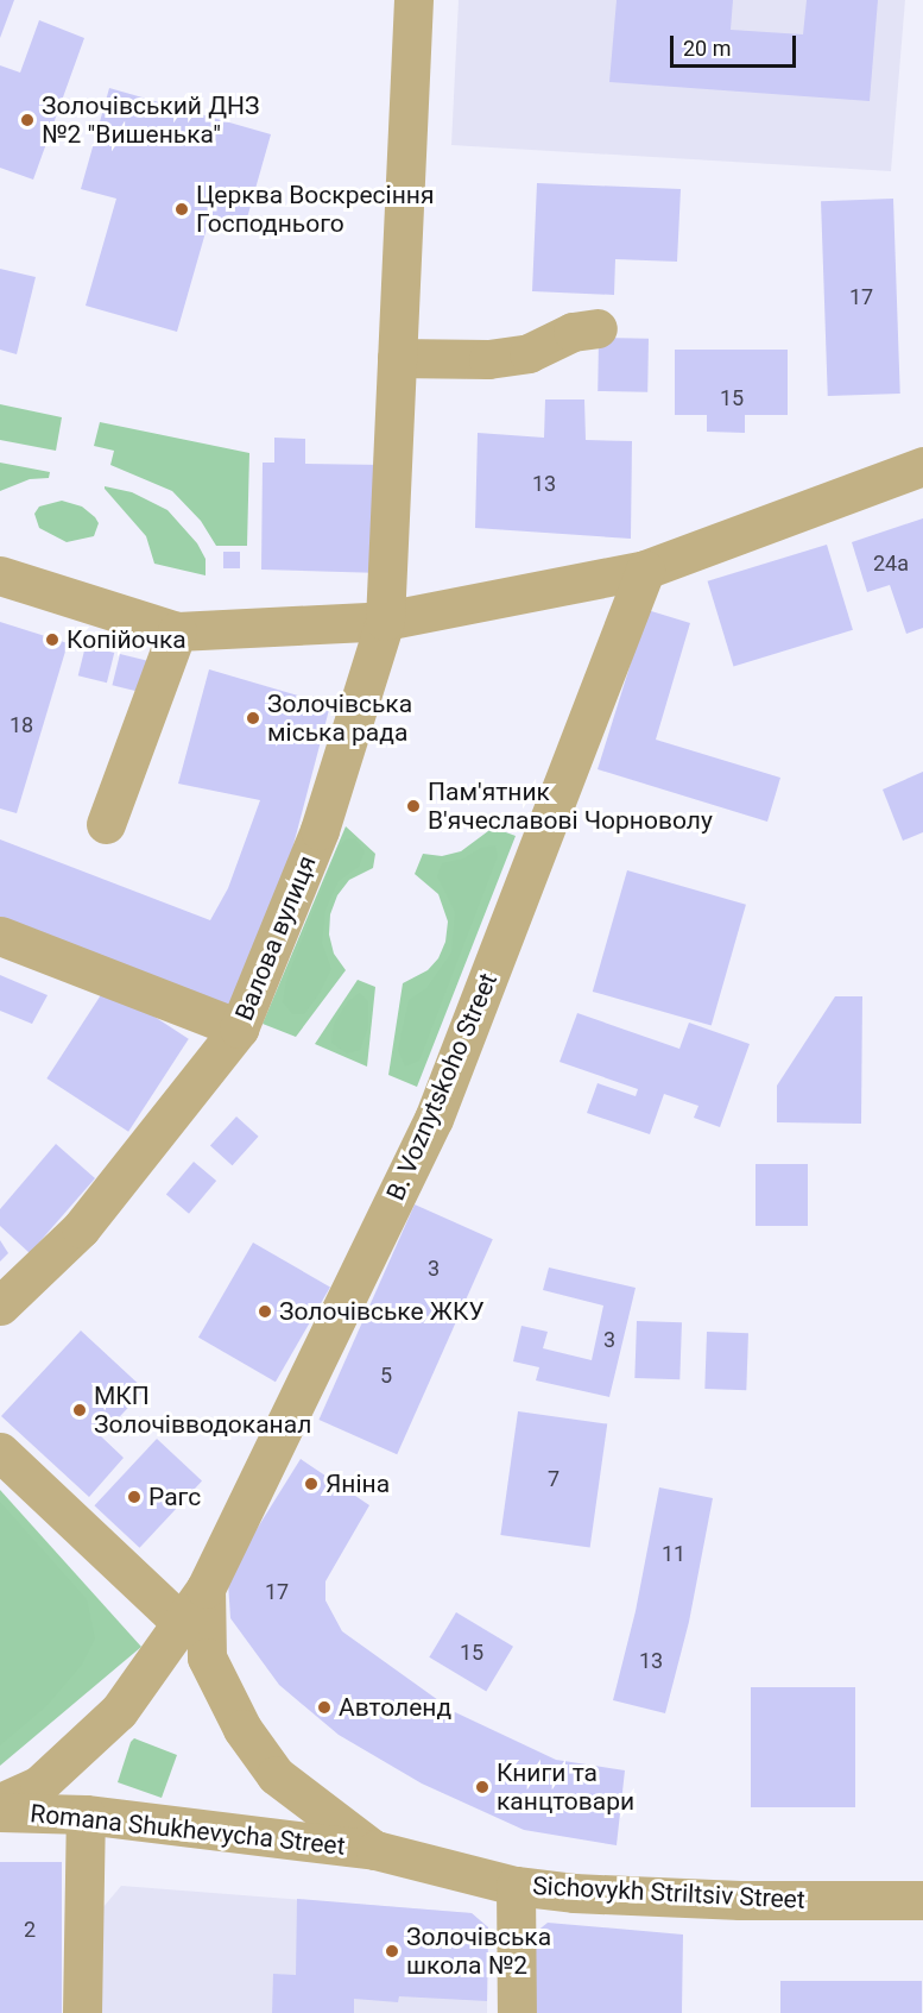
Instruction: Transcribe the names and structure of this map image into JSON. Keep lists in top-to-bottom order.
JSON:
{
  "streets": {
    "street": [
      "Валова вулиця",
      "B. Voznytskoho Street",
      "Romana Shukhevycha Street",
      "Sichovykh Striltsiv Street"
    ]
  },
  "crossings": [
    ["B. Voznytskoho Street", "Romana Shukhevycha Street"],
    ["B. Voznytskoho Street", "Sichovykh Striltsiv Street"],
    ["Romana Shukhevycha Street", "Sichovykh Striltsiv Street"]
  ],
  "places": [
    "Золочівський ДНЗ №2 \"Вишенька\"",
    "Церква Воскресіння Господнього",
    "Копійочка",
    "Золочівська міська рада",
    "Пам'ятник В'ячеславові Чорноволу",
    "Золочівське ЖКУ",
    "МКП Золочівводоканал",
    "Яніна",
    "Рагс",
    "Автоленд",
    "Книги та канцтовари",
    "Золочівська школа №2"
  ],
  "house_numbers": [
    "17",
    "15",
    "13",
    "24а",
    "18",
    "3",
    "3",
    "5",
    "7",
    "11",
    "17",
    "15",
    "13",
    "2"
  ],
  "scale_bar": "20 m"
}
